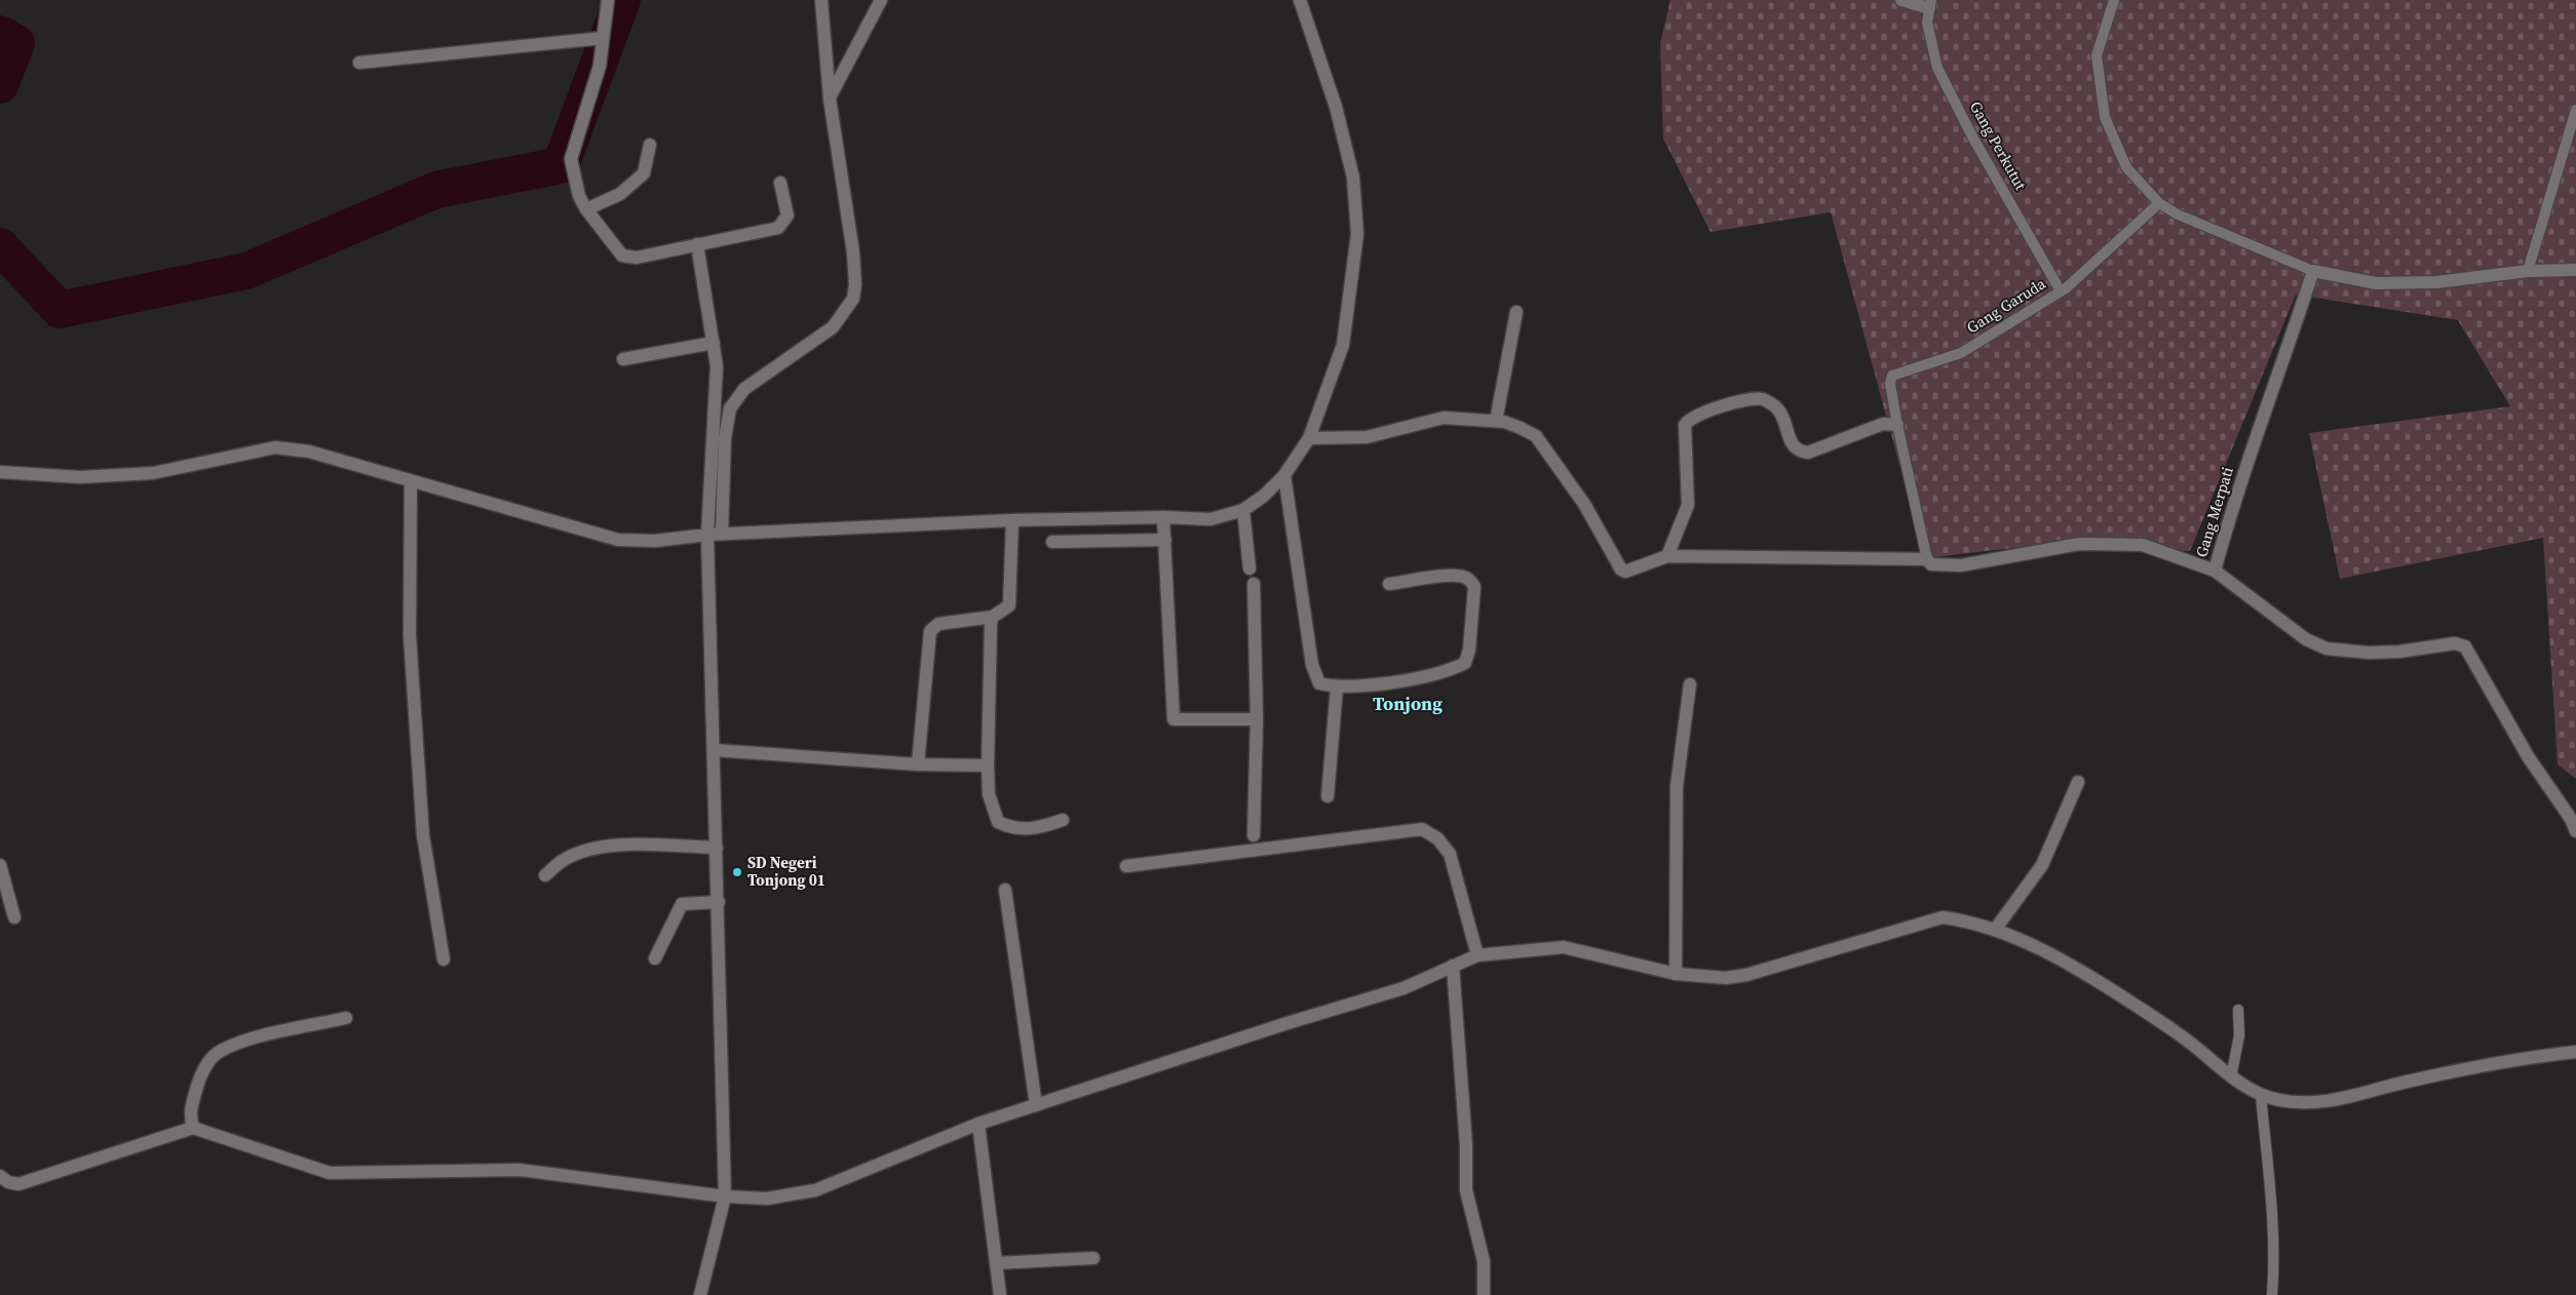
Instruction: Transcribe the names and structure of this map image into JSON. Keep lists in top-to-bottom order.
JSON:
{
  "streets": {
    "street": ["Gang Perkutut", "Gang Merpati"],
    "lane": ["Gang Garuda"]
  },
  "crossings": [
    ["Gang Perkutut", "Gang Garuda"],
    ["Gang Garuda", "Gang Merpati"]
  ],
  "districts": ["Tonjong"],
  "places": ["SD Negeri Tonjong 01"]
}
